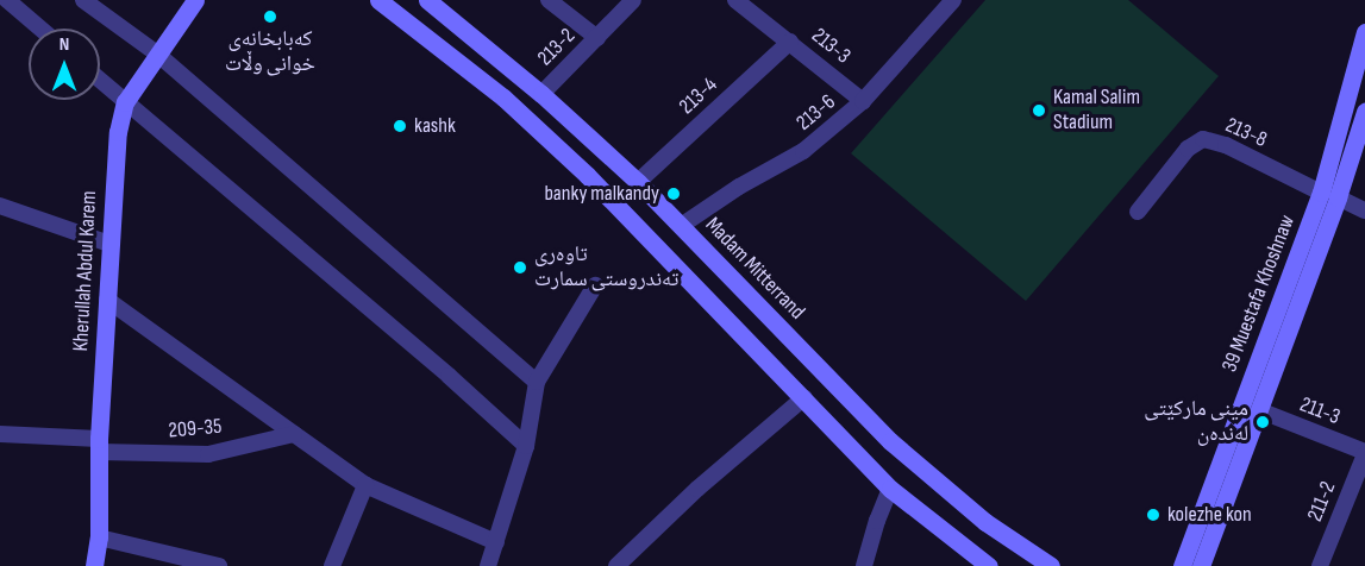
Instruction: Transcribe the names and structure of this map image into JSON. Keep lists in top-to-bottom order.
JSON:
{
  "streets": {
    "main road": ["Madam Mitterrand", "Kherullah Abdul Karem", "39 Muestafa Khoshnaw"],
    "street": [
      "213-3",
      "213-2",
      "213-4",
      "213-6",
      "213-8",
      "211-3",
      "209-35",
      "211-2"
    ]
  },
  "crossings": [
    ["213-3", "213-4"],
    ["213-3", "213-6"],
    ["213-2", "Madam Mitterrand"],
    ["213-4", "Madam Mitterrand"],
    ["213-6", "Madam Mitterrand"],
    ["213-8", "39 Muestafa Khoshnaw"],
    ["Kherullah Abdul Karem", "209-35"],
    ["39 Muestafa Khoshnaw", "211-3"],
    ["211-3", "211-2"]
  ],
  "places": [
    "کەبابخانەی خوانی وڵات",
    "Kamal Salim Stadium",
    "kashk",
    "banky malkandy",
    "تاوەری تەندروستی سمارت",
    "مینی ماركێتی لە‌ندە‌ن",
    "kolezhe kon"
  ],
  "north": "top"
}
